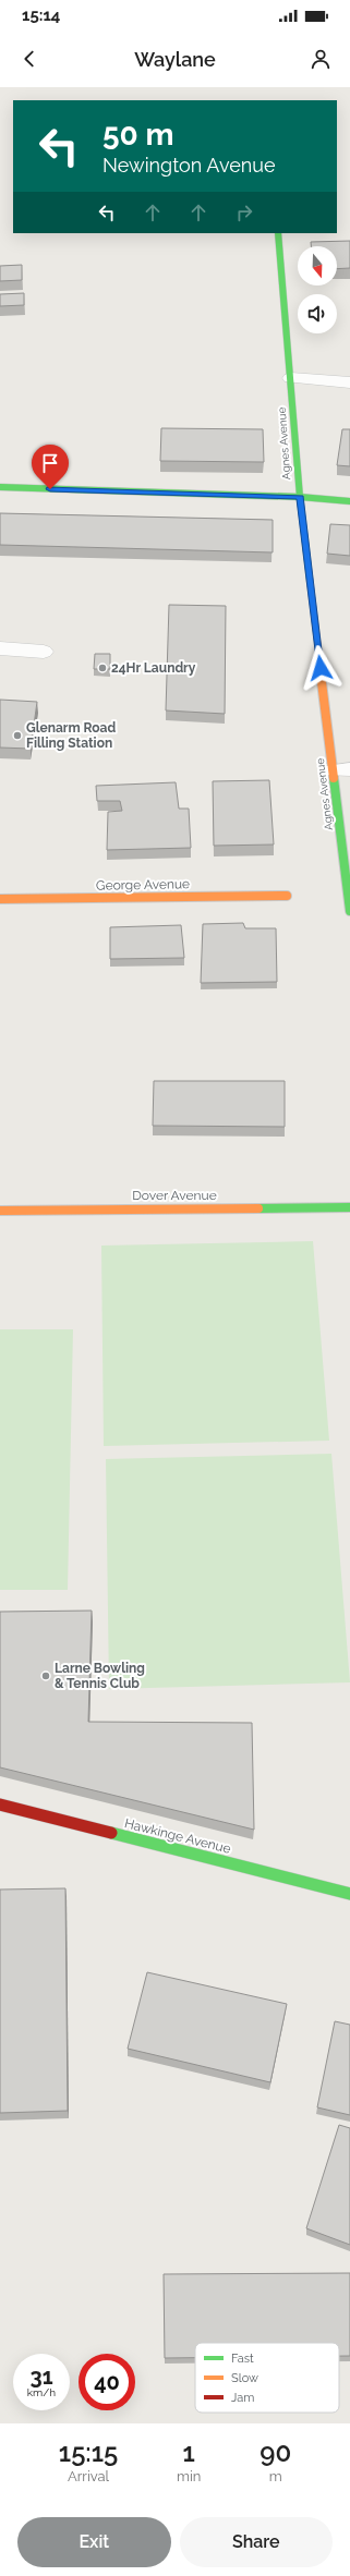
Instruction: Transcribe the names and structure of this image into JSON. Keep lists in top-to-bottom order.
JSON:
{
  "streets": {
    "street": [
      "Agnes Avenue",
      "George Avenue",
      "Dover Avenue",
      "Hawkinge Avenue"
    ]
  },
  "places": ["24Hr Laundry", "Glenarm Road Filling Station", "Larne Bowling & Tennis Club"],
  "legend": ["Fast", "Slow", "Jam"],
  "north": "bottom",
  "page": {
    "status": "15:14",
    "header": "Waylane",
    "turn": ["50 m", "Newington Avenue"],
    "speed": "31 km/h",
    "limit": "40",
    "eta": [
      "15:15",
      "Arrival",
      "1",
      "min",
      "90",
      "m"
    ],
    "buttons": ["Exit", "Share"]
  }
}
